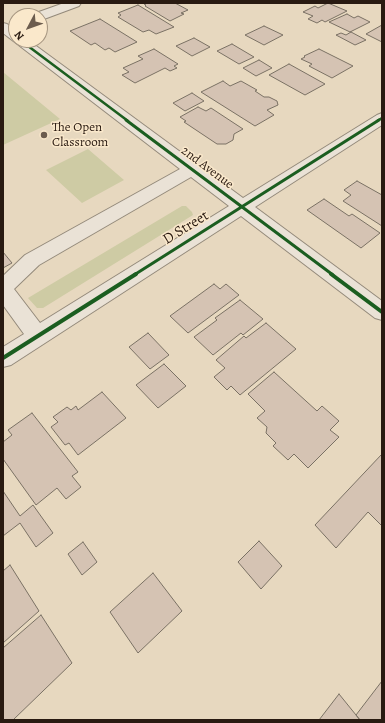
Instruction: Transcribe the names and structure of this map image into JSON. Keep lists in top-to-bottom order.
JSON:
{
  "streets": {
    "street": ["2nd Avenue", "D Street"]
  },
  "crossings": [
    ["2nd Avenue", "D Street"]
  ],
  "places": ["The Open Classroom"],
  "north": "bottom left"
}
